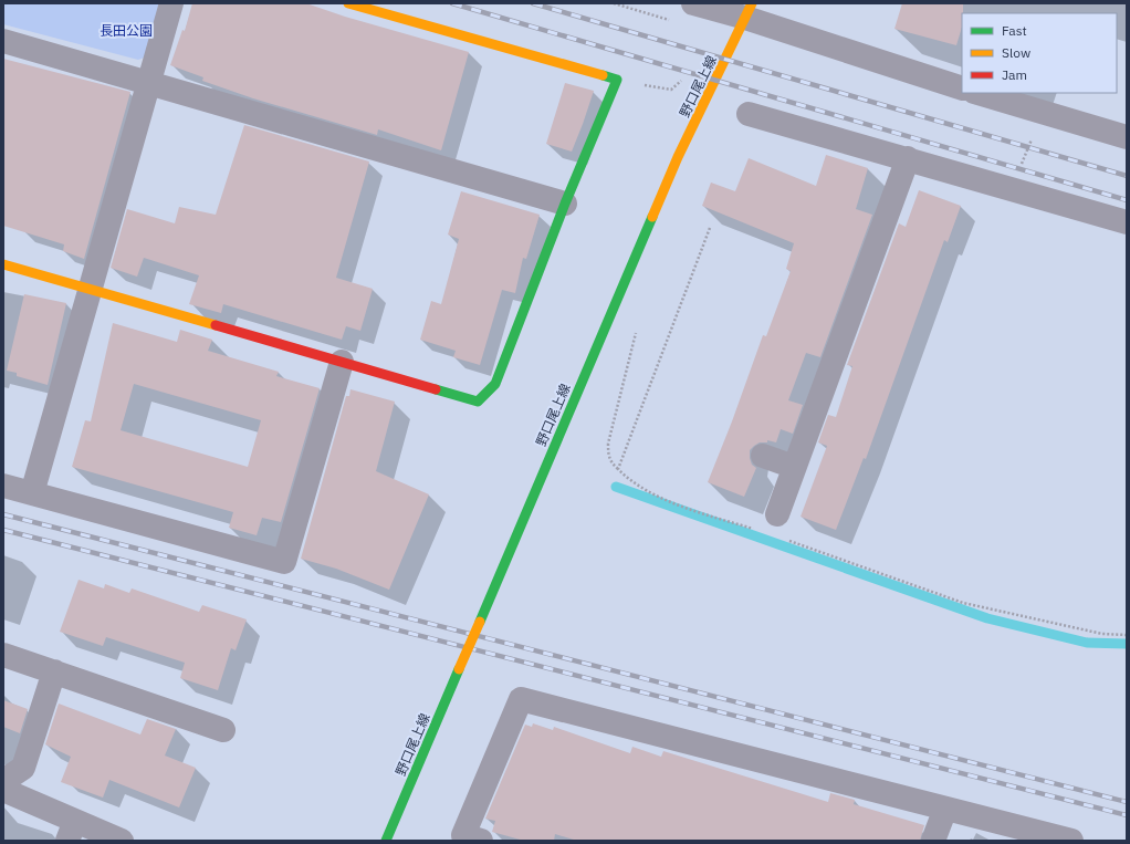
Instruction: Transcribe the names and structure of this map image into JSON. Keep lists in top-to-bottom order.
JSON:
{
  "streets": {
    "street": ["野口尾上線"]
  },
  "parks": ["長田公園"],
  "legend": ["Fast", "Slow", "Jam"]
}
